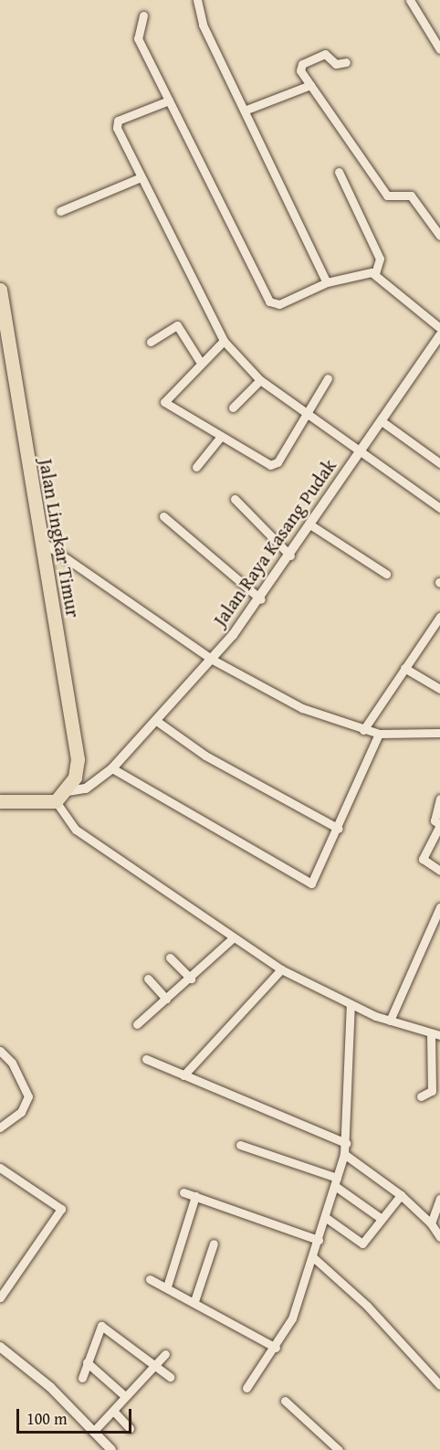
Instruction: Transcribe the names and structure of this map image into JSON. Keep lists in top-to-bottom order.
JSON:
{
  "streets": {
    "highway": ["Jalan Lingkar Timur"],
    "street": ["Jalan Raya Kasang Pudak"]
  },
  "crossings": [
    ["Jalan Lingkar Timur", "Jalan Raya Kasang Pudak"]
  ],
  "scale_bar": "100 m"
}
